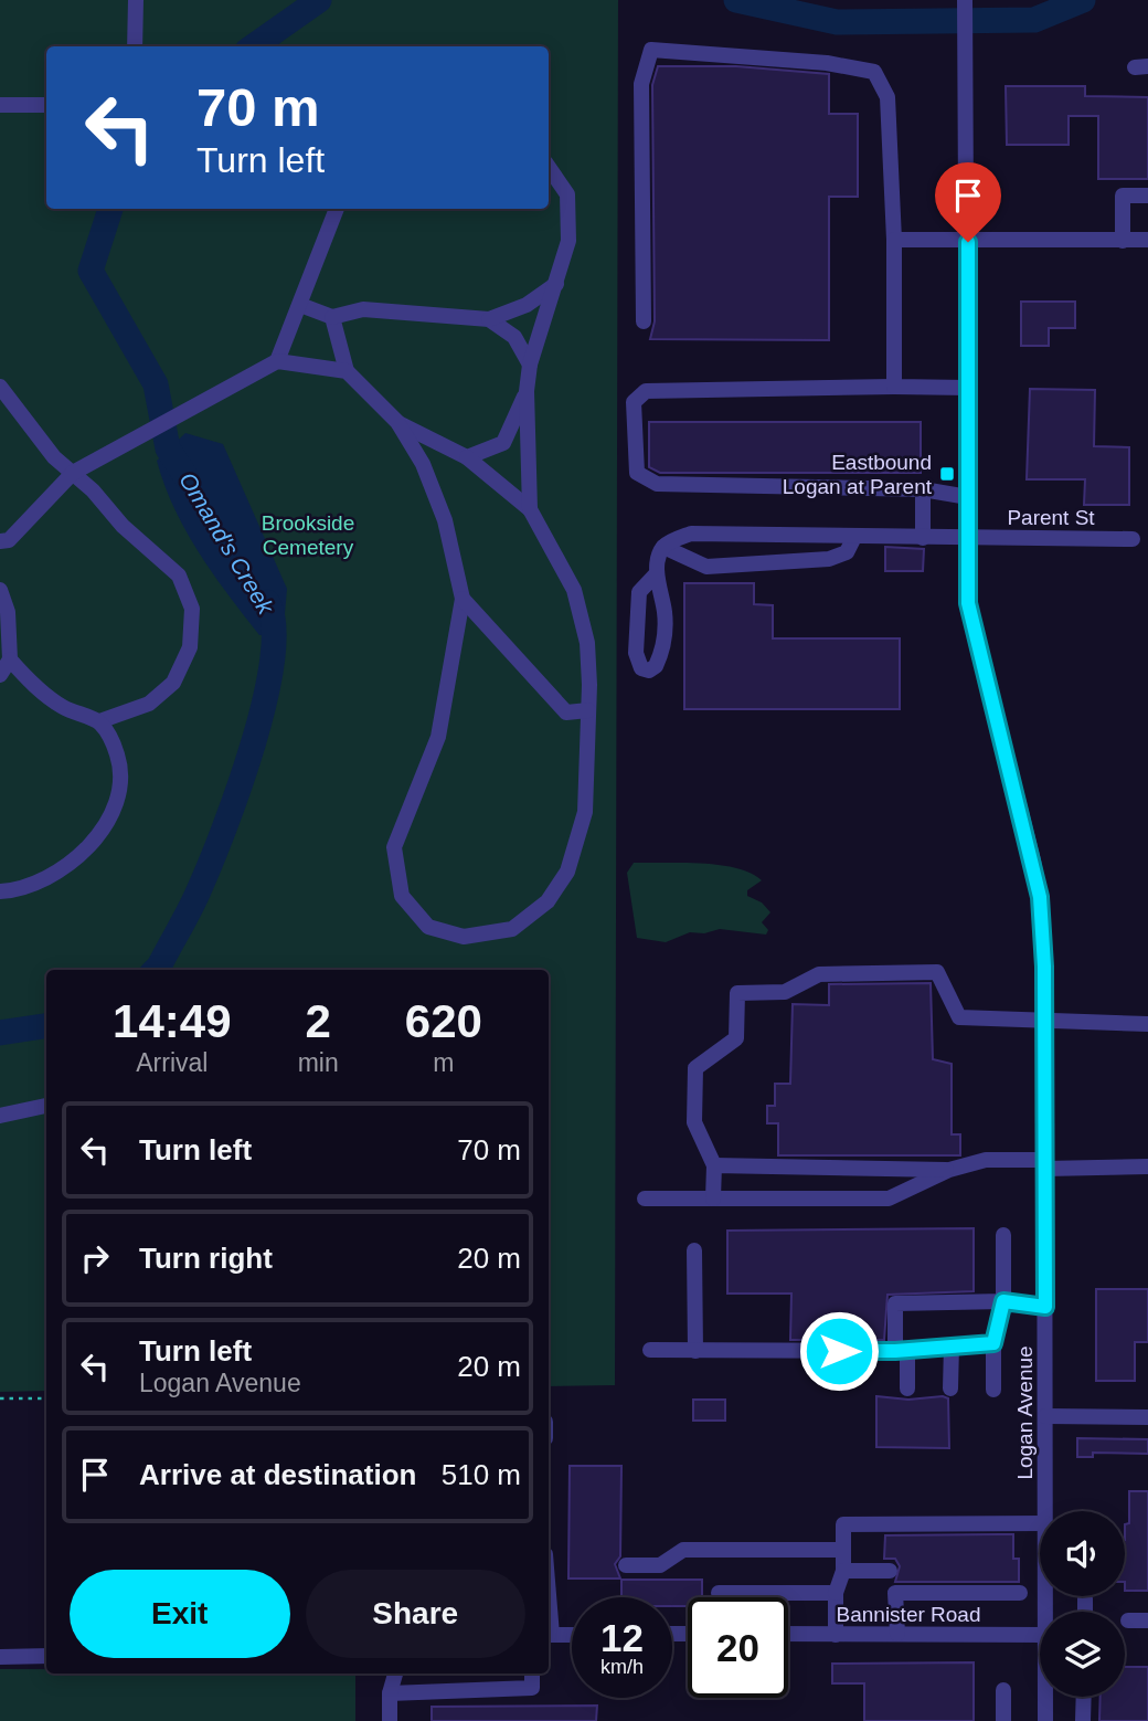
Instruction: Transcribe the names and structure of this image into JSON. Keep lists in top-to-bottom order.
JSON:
{
  "streets": {
    "street": ["Parent St", "Logan Avenue", "Bannister Road"]
  },
  "crossings": [
    ["Parent St", "Logan Avenue"]
  ],
  "water": ["Omand's Creek"],
  "parks": ["Brookside Cemetery"],
  "places": {
    "transit": ["Eastbound Logan at Parent"]
  },
  "page": {
    "turn": ["70 m", "Turn left"],
    "eta": [
      "14:49",
      "Arrival",
      "2",
      "min",
      "620",
      "m"
    ],
    "list": [
      {
        "name": "Turn left",
        "value": "70 m"
      },
      {
        "name": "Turn right",
        "value": "20 m"
      },
      {
        "name": "Turn left",
        "note": "Logan Avenue",
        "value": "20 m"
      },
      {
        "name": "Arrive at destination",
        "value": "510 m"
      }
    ],
    "buttons": ["Exit", "Share"],
    "speed": "12 km/h",
    "limit": "20"
  }
}
